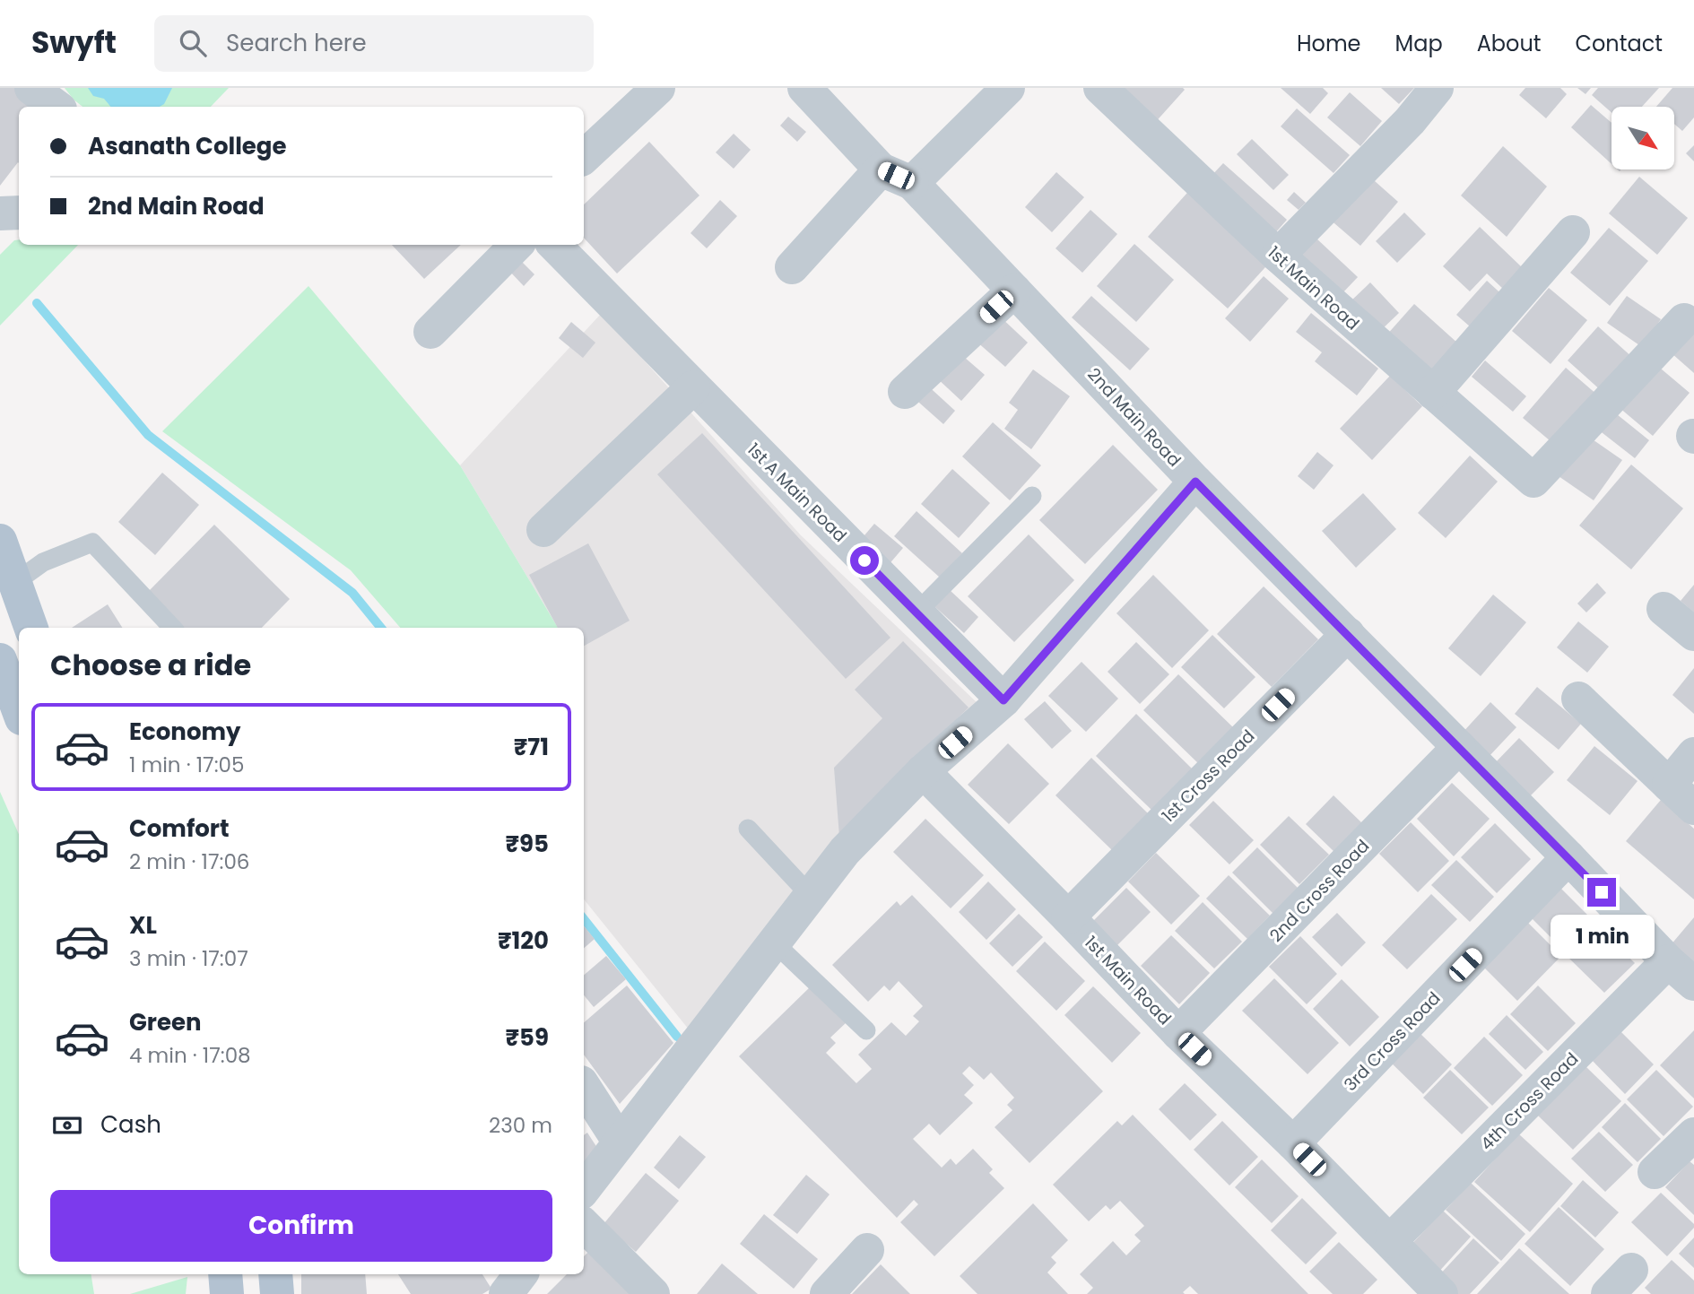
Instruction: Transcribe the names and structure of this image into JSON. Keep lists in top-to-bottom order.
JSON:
{
  "streets": {
    "street": [
      "1st Main Road",
      "2nd Main Road",
      "1st A Main Road",
      "1st Cross Road",
      "2nd Cross Road",
      "3rd Cross Road",
      "4th Cross Road"
    ]
  },
  "crossings": [
    ["1st Main Road", "1st Cross Road"],
    ["1st Main Road", "2nd Cross Road"],
    ["1st Main Road", "3rd Cross Road"],
    ["1st Main Road", "4th Cross Road"],
    ["2nd Main Road", "1st Cross Road"],
    ["2nd Main Road", "2nd Cross Road"],
    ["2nd Main Road", "3rd Cross Road"],
    ["2nd Main Road", "4th Cross Road"]
  ],
  "north": "bottom right",
  "page": {
    "header": "Swyft",
    "search": "Search here",
    "nav": [
      "Home",
      "Map",
      "About",
      "Contact"
    ],
    "banner": ["Asanath College", "2nd Main Road"],
    "heading": "Choose a ride",
    "list": [
      {
        "name": "Economy",
        "note": "1 min · 17:05",
        "value": "₹71"
      },
      {
        "name": "Comfort",
        "note": "2 min · 17:06",
        "value": "₹95"
      },
      {
        "name": "XL",
        "note": "3 min · 17:07",
        "value": "₹120"
      },
      {
        "name": "Green",
        "note": "4 min · 17:08",
        "value": "₹59"
      }
    ],
    "bubble": "1 min",
    "pay": ["Cash", "230 m"],
    "buttons": "Confirm"
  }
}
